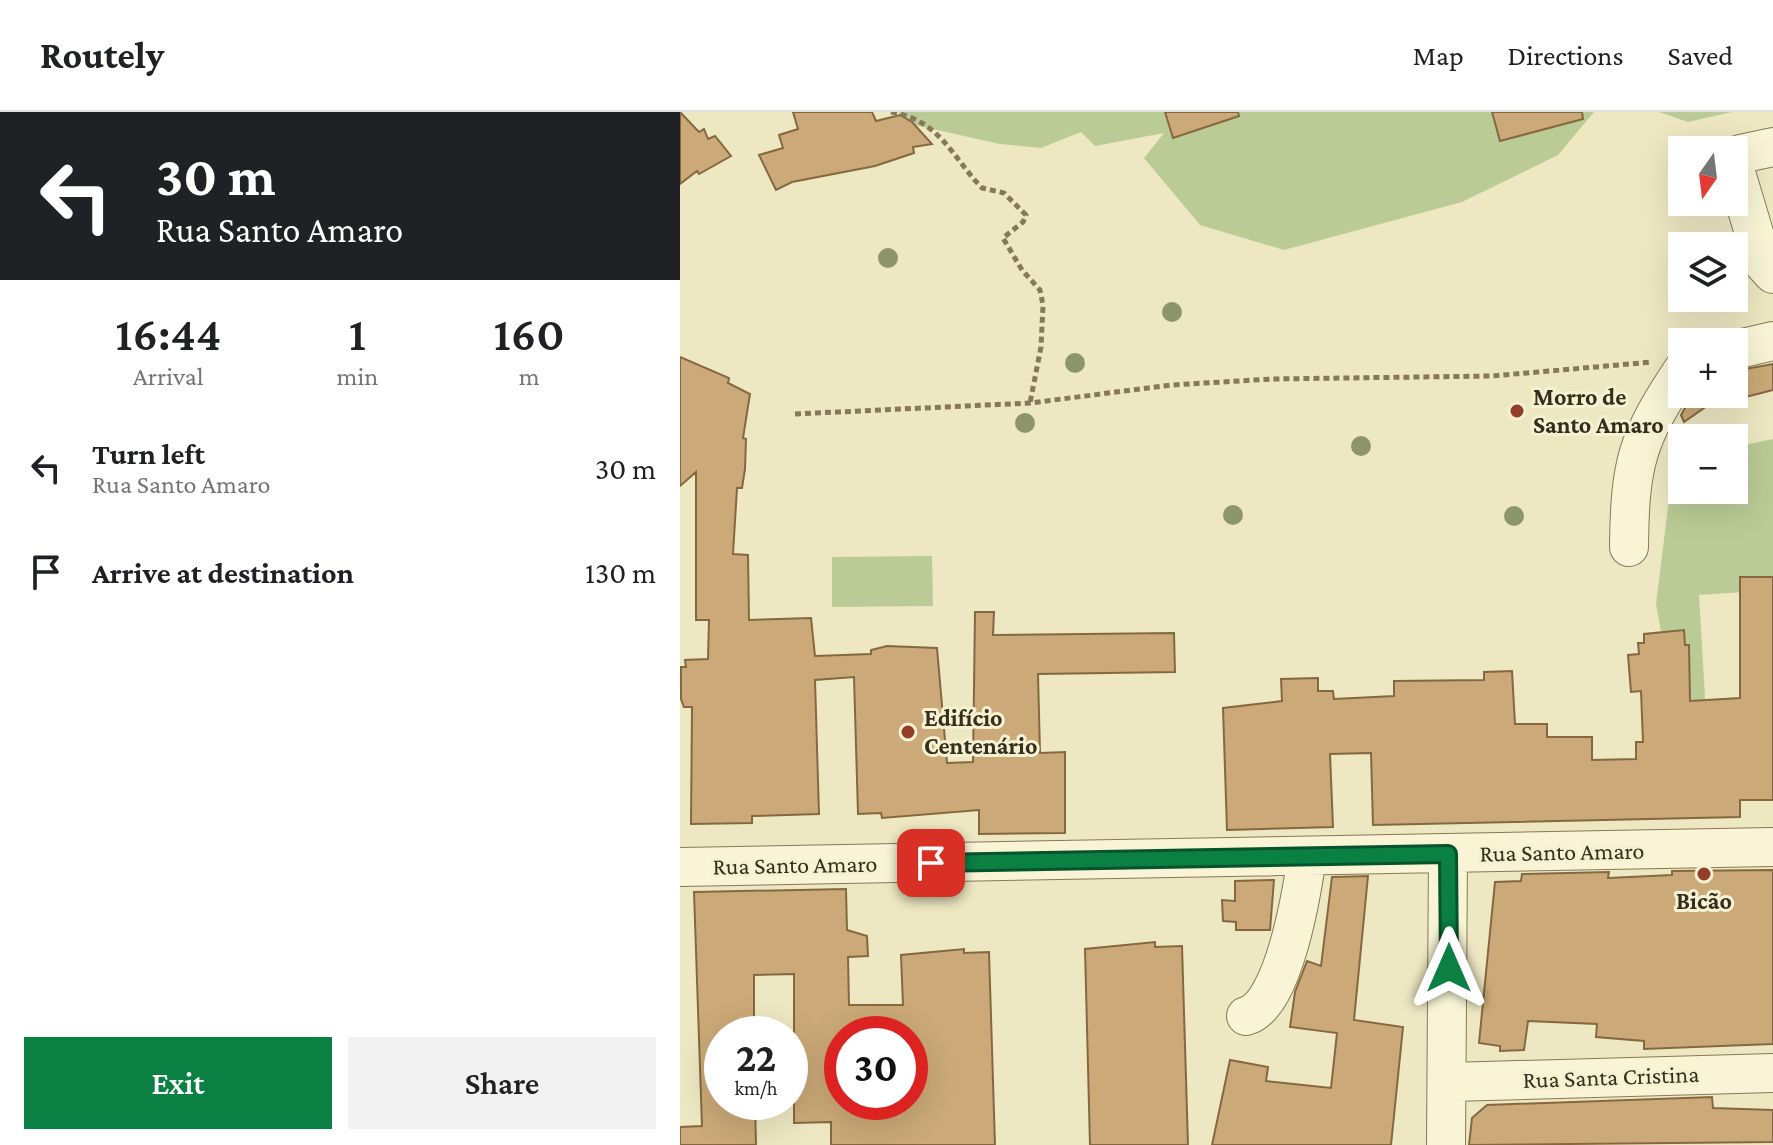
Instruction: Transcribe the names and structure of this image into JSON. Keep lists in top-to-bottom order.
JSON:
{
  "streets": {
    "street": ["Rua Santo Amaro", "Rua Santa Cristina"]
  },
  "places": ["Morro de Santo Amaro", "Edifício Centenário", "Bicão"],
  "north": "bottom",
  "page": {
    "header": "Routely",
    "nav": ["Map", "Directions", "Saved"],
    "turn": ["30 m", "Rua Santo Amaro"],
    "map_buttons": ["+", "−"],
    "eta": [
      "16:44",
      "Arrival",
      "1",
      "min",
      "160",
      "m"
    ],
    "list": [
      {
        "name": "Turn left",
        "note": "Rua Santo Amaro",
        "value": "30 m"
      },
      {
        "name": "Arrive at destination",
        "value": "130 m"
      }
    ],
    "speed": "22 km/h",
    "limit": "30",
    "buttons": ["Exit", "Share"]
  }
}
